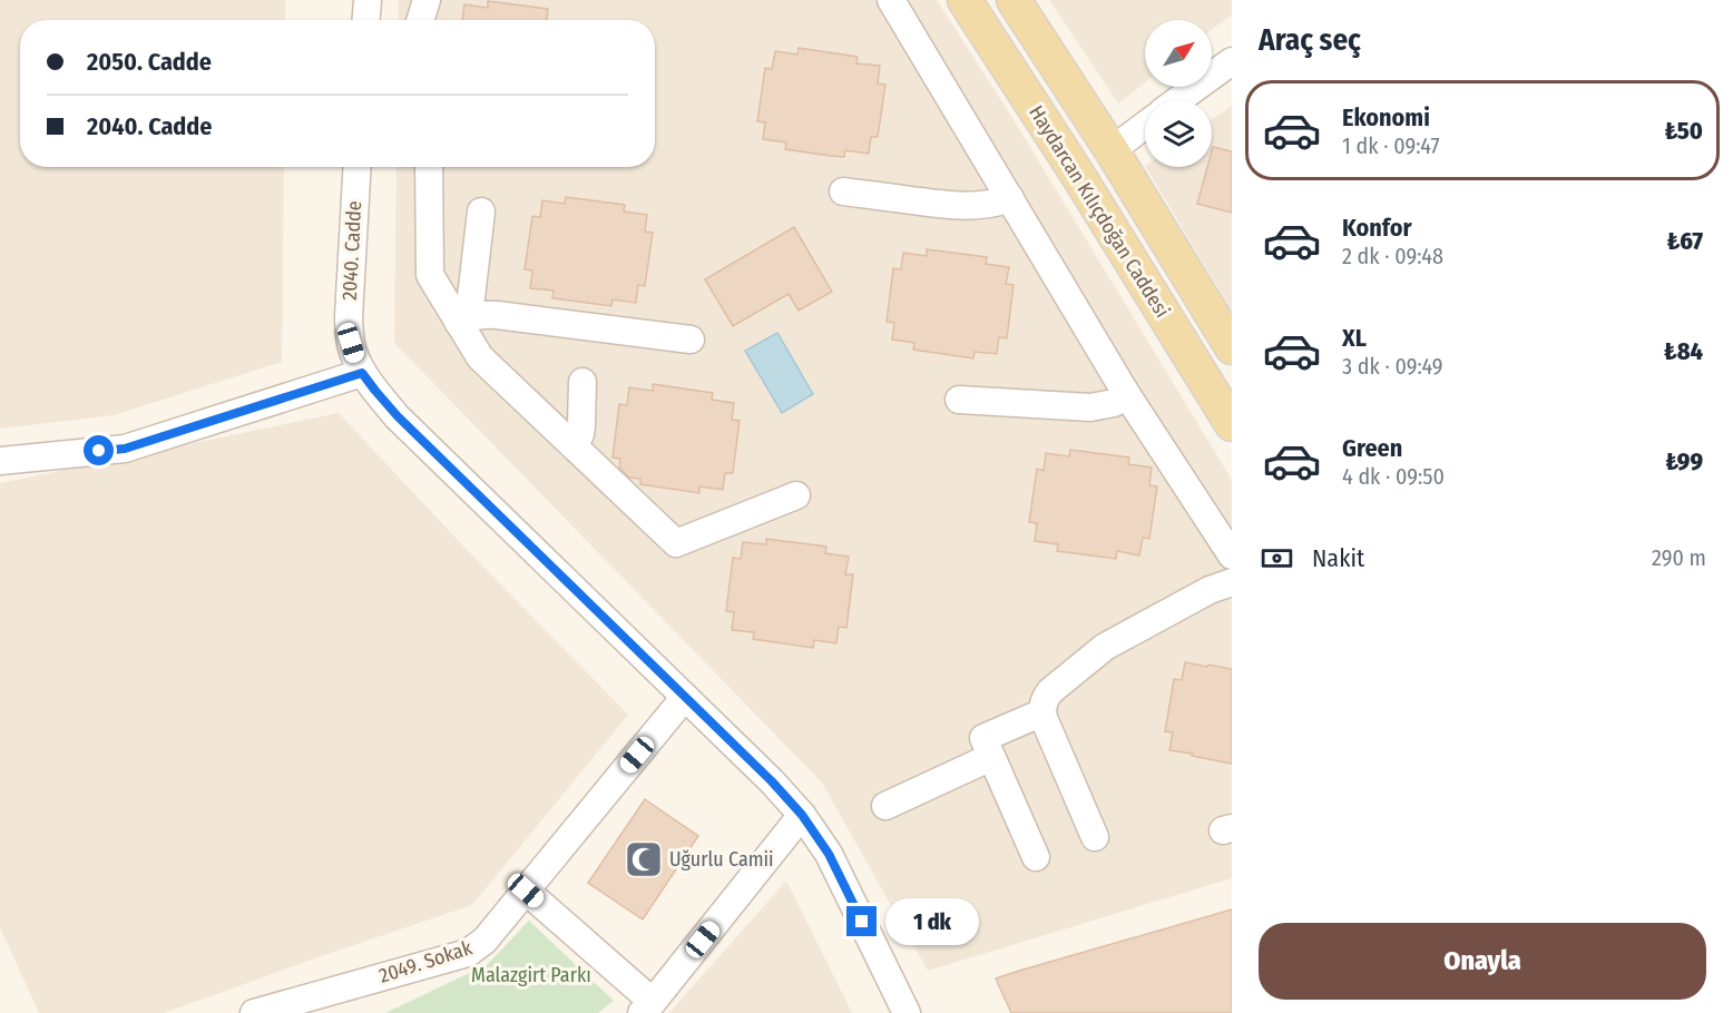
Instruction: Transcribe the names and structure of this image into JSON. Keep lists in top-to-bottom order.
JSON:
{
  "streets": {
    "main road": ["Haydarcan Kılıçdoğan Caddesi"],
    "street": ["2040. Cadde", "2049. Sokak"]
  },
  "crossings": [
    ["2040. Cadde", "2049. Sokak"]
  ],
  "parks": ["Malazgirt Parkı"],
  "places": {
    "mosque": ["Uğurlu Camii"]
  },
  "north": "top right",
  "page": {
    "heading": "Araç seç",
    "banner": ["2050. Cadde", "2040. Cadde"],
    "list": [
      {
        "name": "Ekonomi",
        "note": "1 dk · 09:47",
        "value": "₺50"
      },
      {
        "name": "Konfor",
        "note": "2 dk · 09:48",
        "value": "₺67"
      },
      {
        "name": "XL",
        "note": "3 dk · 09:49",
        "value": "₺84"
      },
      {
        "name": "Green",
        "note": "4 dk · 09:50",
        "value": "₺99"
      }
    ],
    "pay": ["Nakit", "290 m"],
    "bubble": "1 dk",
    "buttons": "Onayla"
  }
}
